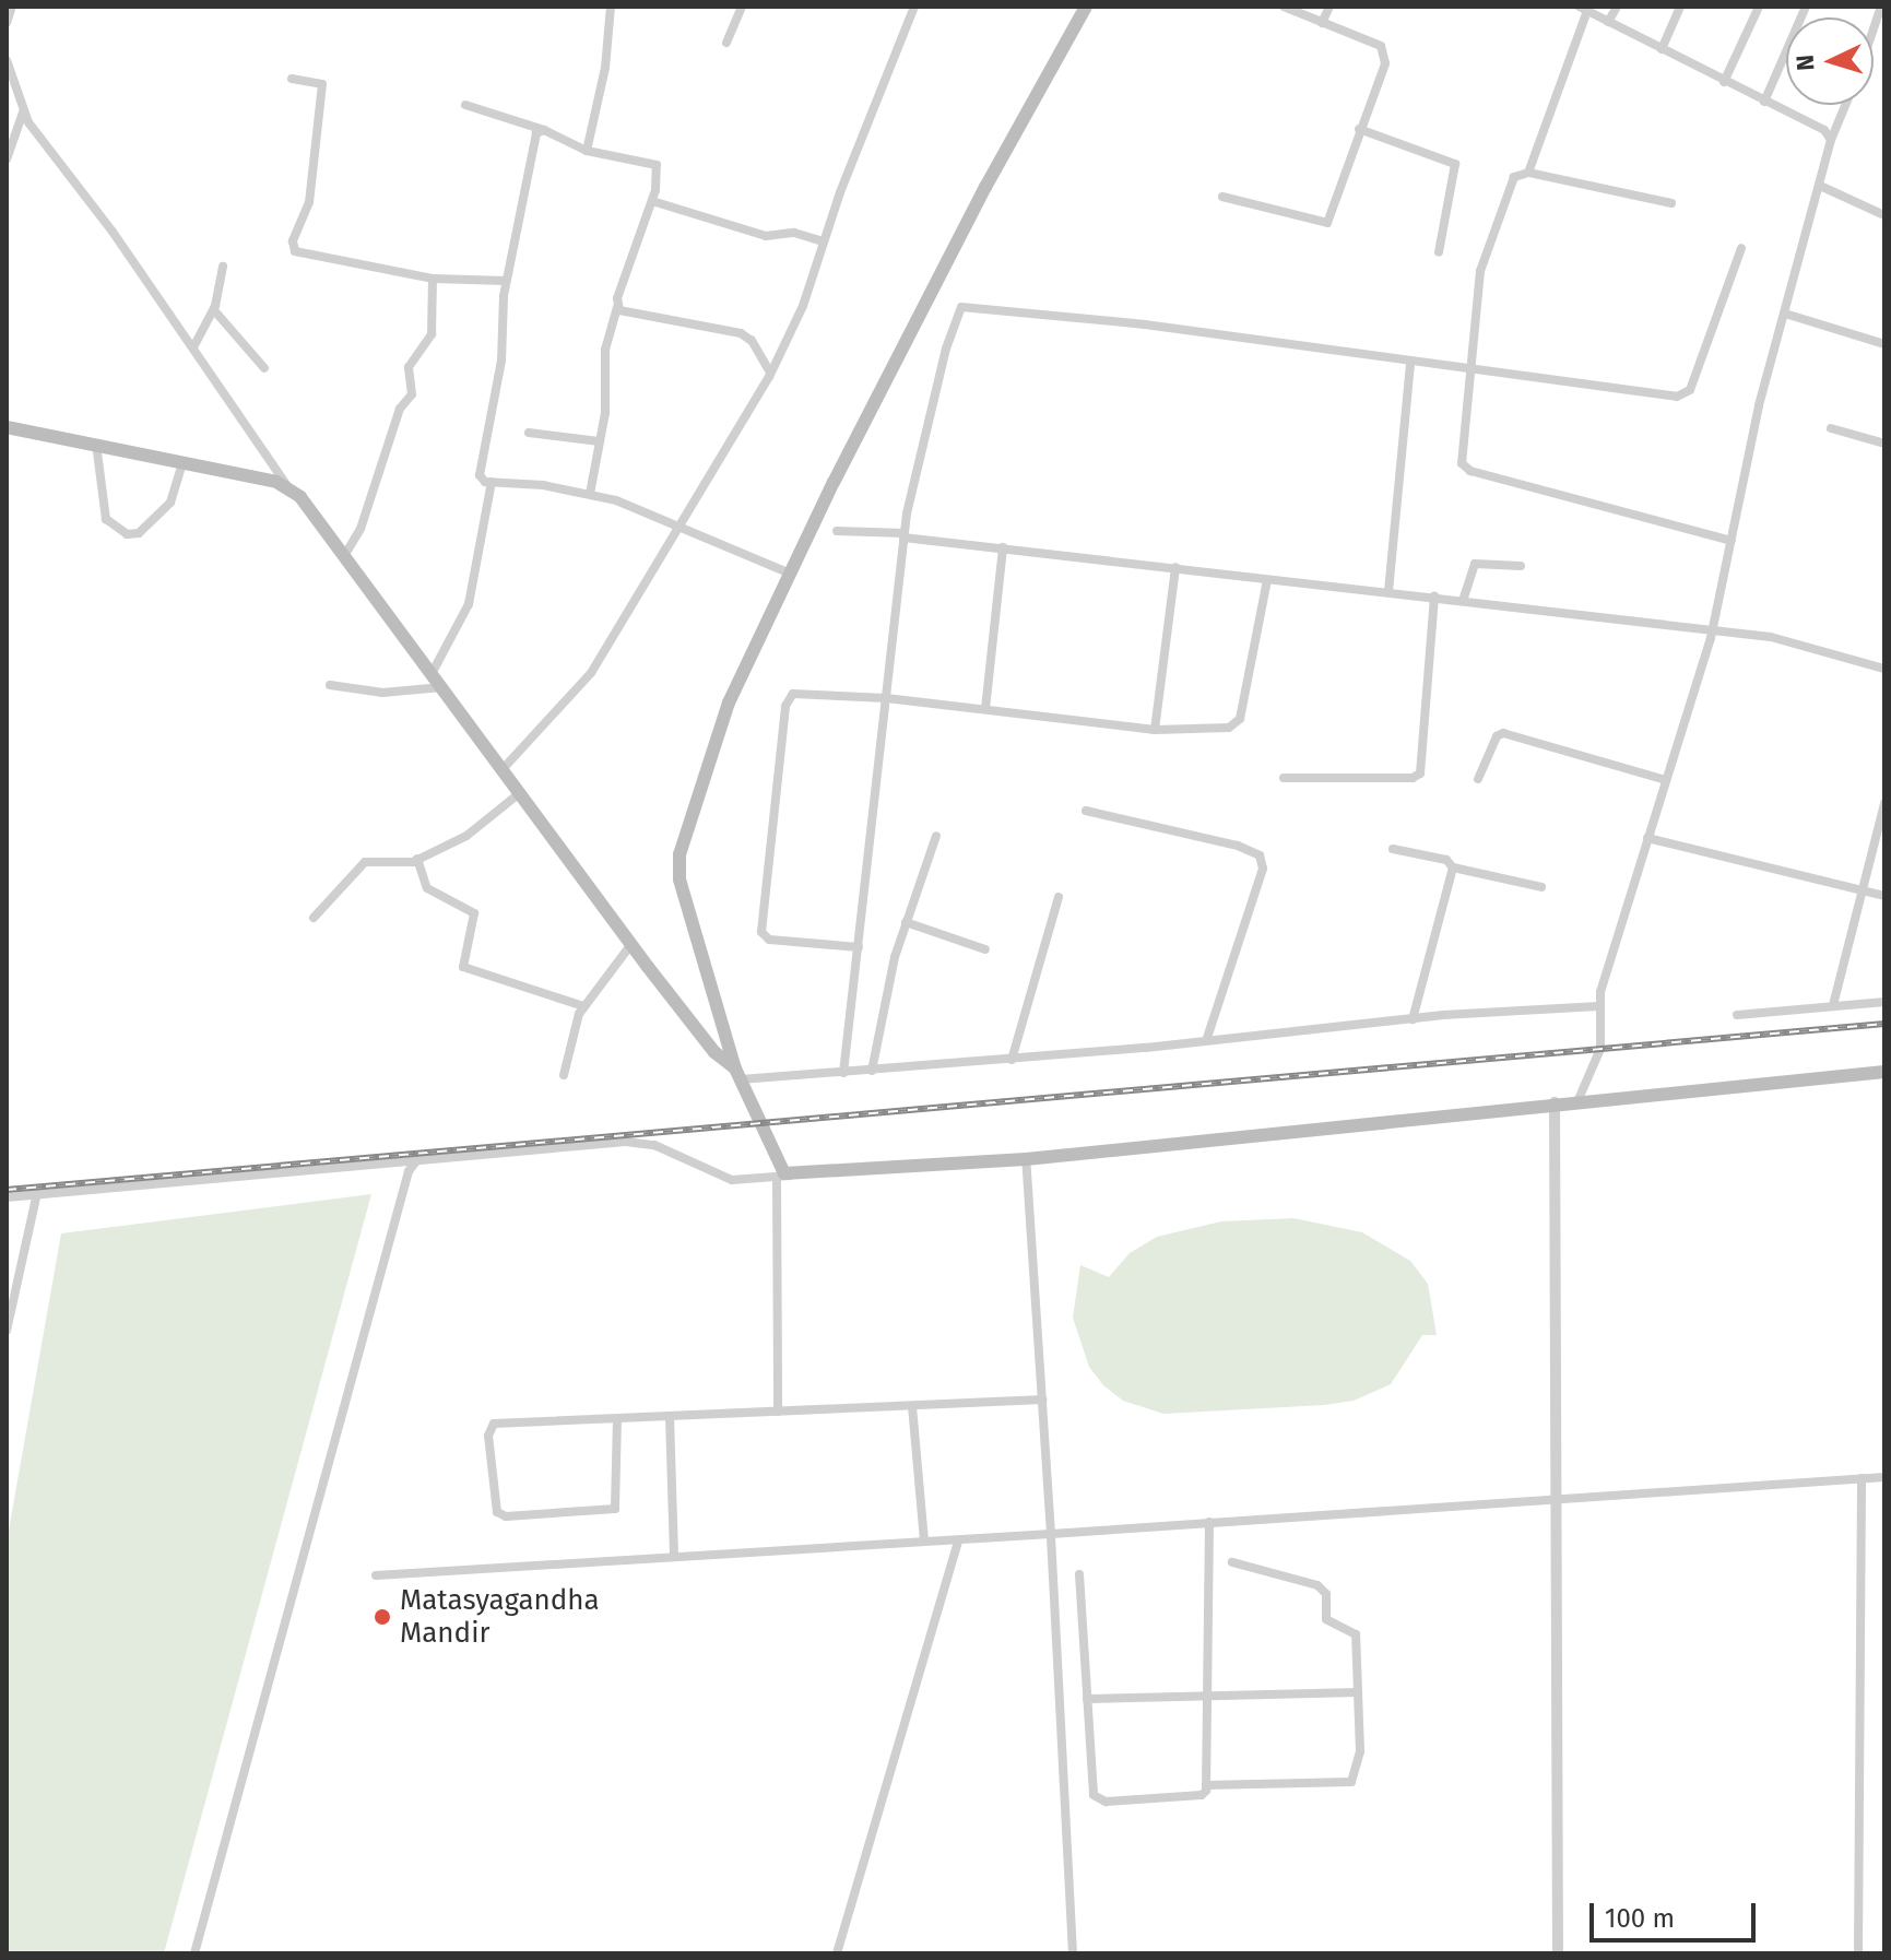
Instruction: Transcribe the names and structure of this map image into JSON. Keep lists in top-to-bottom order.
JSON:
{
  "places": ["Matasyagandha Mandir"],
  "scale_bar": "100 m",
  "north": "left"
}
